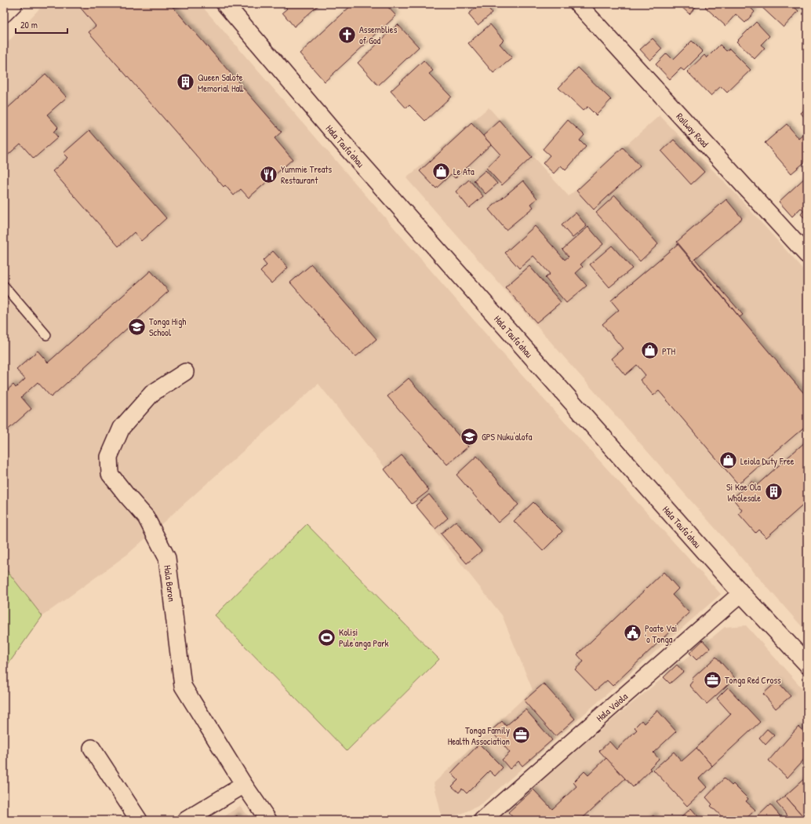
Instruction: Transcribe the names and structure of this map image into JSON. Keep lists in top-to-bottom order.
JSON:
{
  "streets": {
    "main road": ["Hala Taufa'ahau"],
    "street": ["Railway Road", "Hala Baron", "Hala Vaiola"]
  },
  "crossings": [
    ["Hala Taufa'ahau", "Hala Vaiola"]
  ],
  "places": {
    "church": ["Assemblies of God"],
    "building": ["Queen Salote Memorial Hall", "Si Kae Ola Wholesale"],
    "shop": ["Le Ata", "PTH", "Leiola Duty Free"],
    "restaurant": ["Yummie Treats Restaurant"],
    "school or university": ["Tonga High School", "GPS Nuku'alofa"],
    "public building": ["Poate Vai 'o Tonga"],
    "sports": ["Kolisi Pule'anga Park"],
    "office": ["Tonga Red Cross", "Tonga Family Health Association"]
  },
  "scale_bar": "20 m"
}
